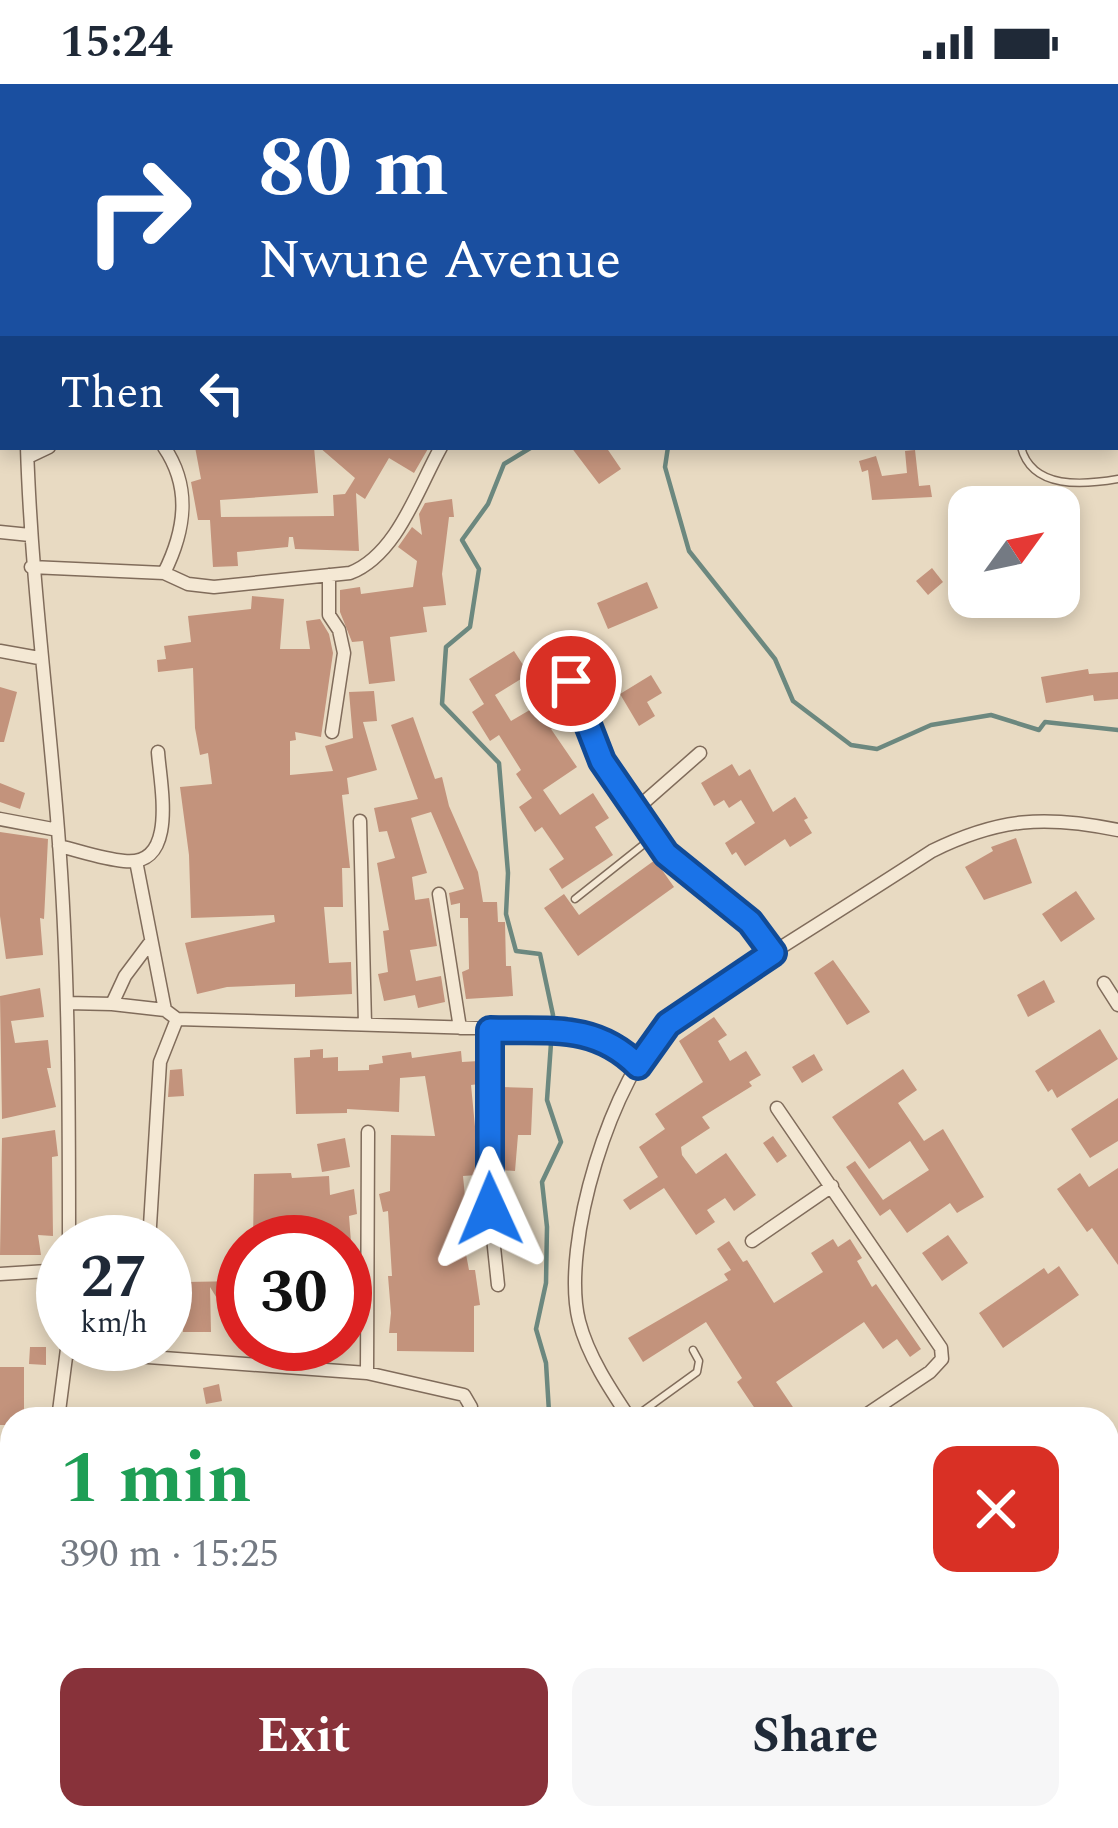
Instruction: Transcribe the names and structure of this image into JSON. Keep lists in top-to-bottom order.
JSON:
{
  "north": "top right",
  "page": {
    "status": "15:24",
    "turn": ["80 m", "Nwune Avenue"],
    "then": "Then",
    "speed": "27 km/h",
    "limit": "30",
    "heading": ["1 min", "390 m · 15:25"],
    "buttons": ["Exit", "Share"]
  }
}
